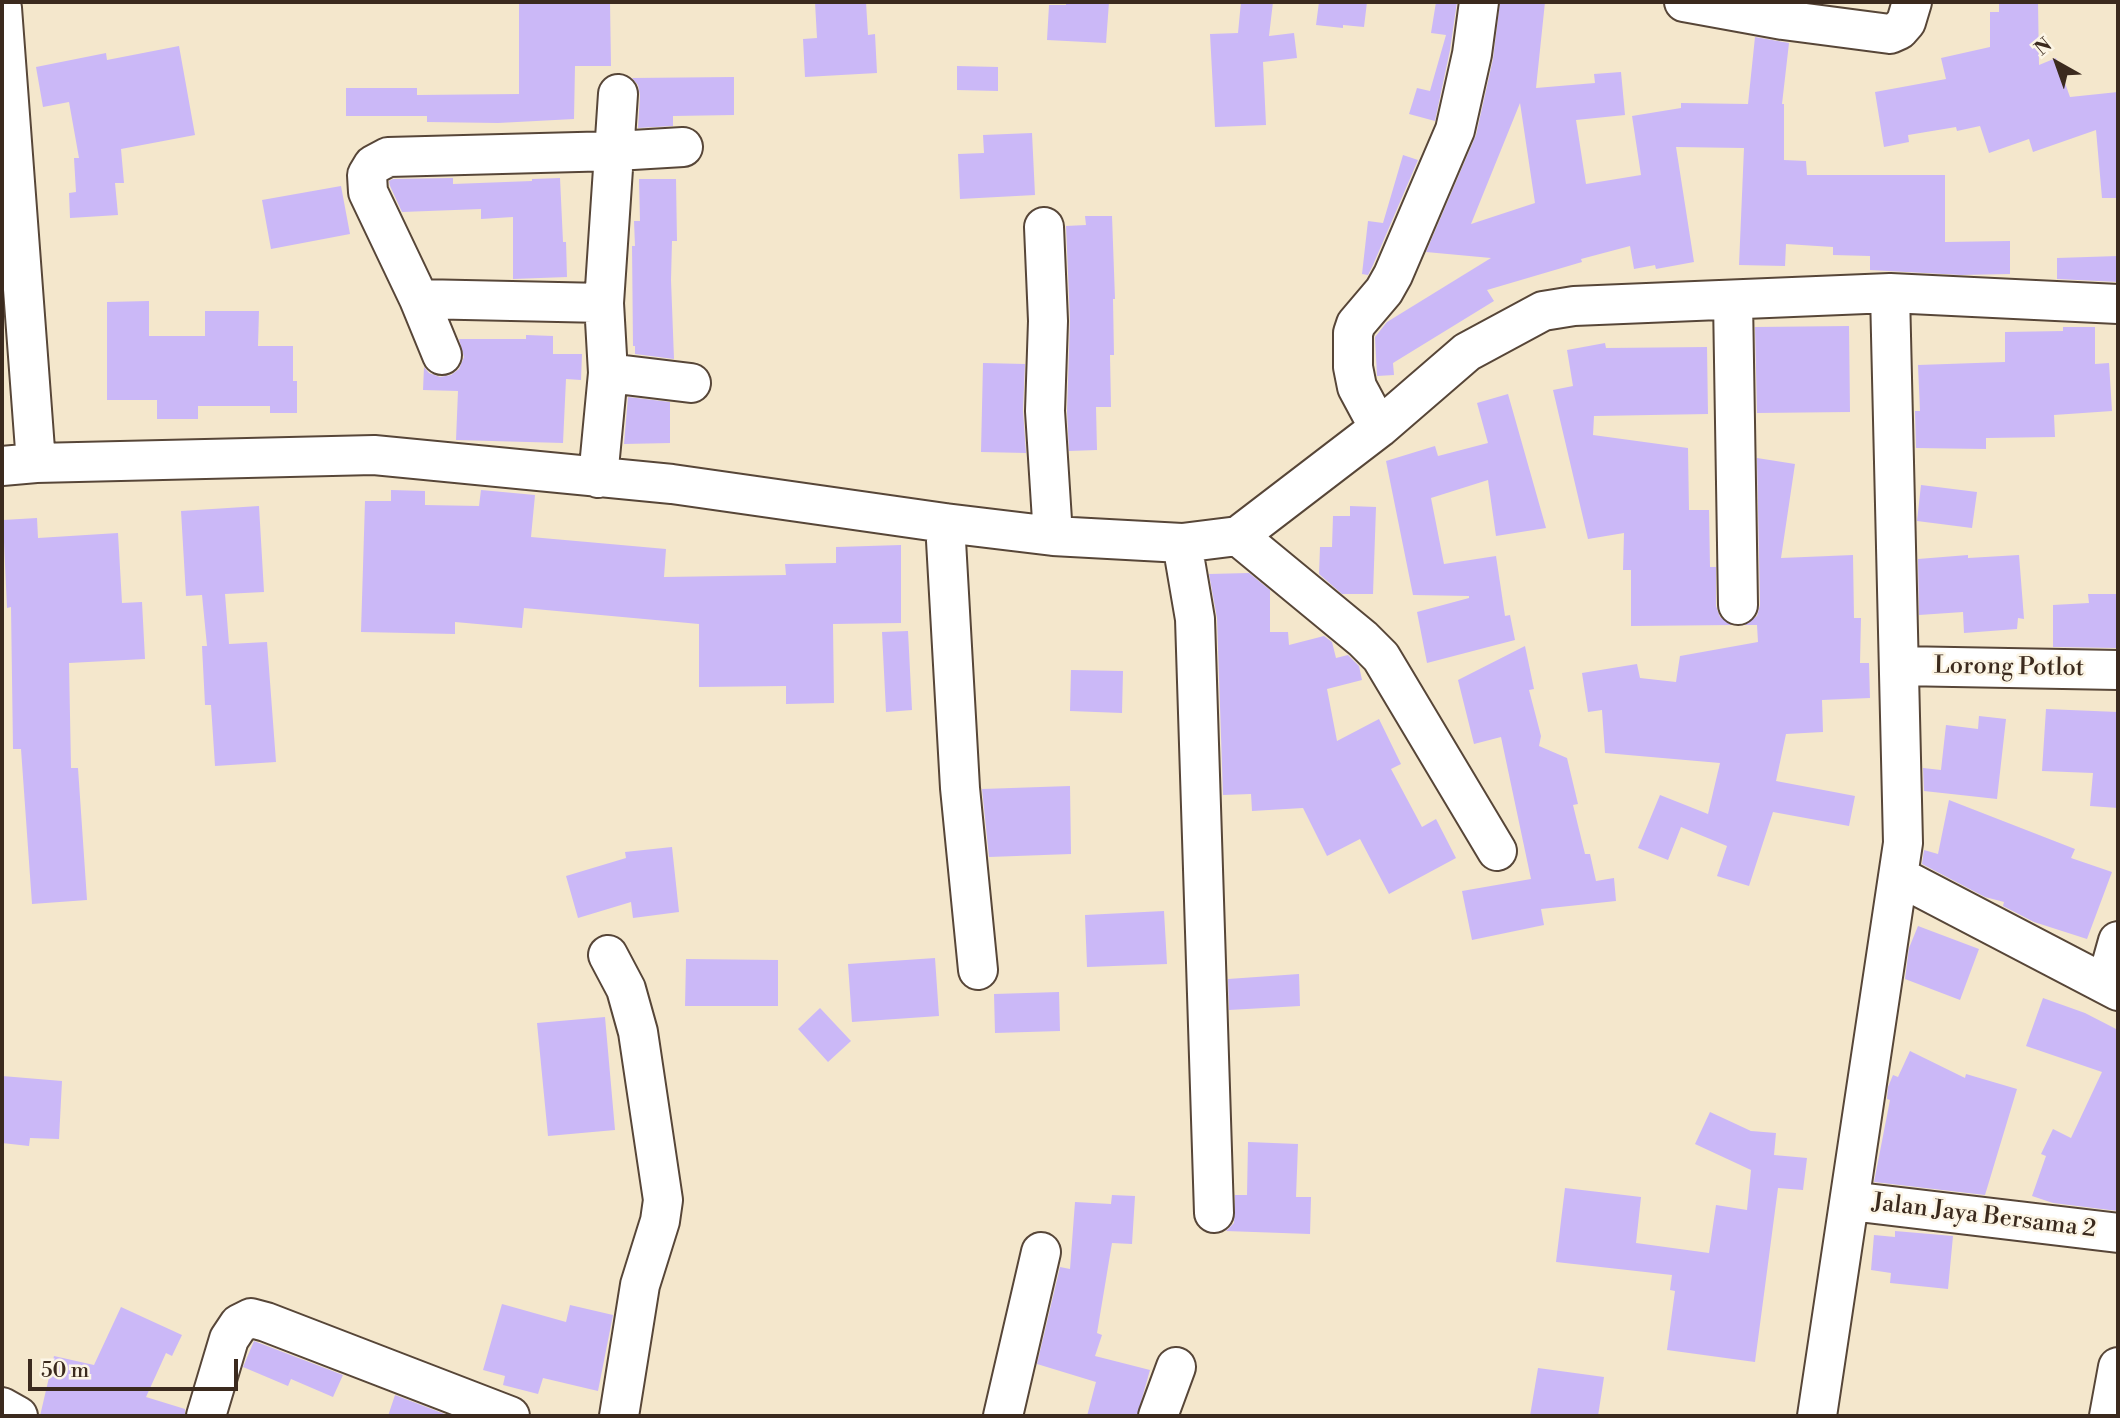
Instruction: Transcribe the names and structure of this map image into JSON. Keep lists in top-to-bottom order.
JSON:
{
  "streets": {
    "street": ["Lorong Potlot", "Jalan Jaya Bersama 2"]
  },
  "scale_bar": "50 m",
  "north": "top left"
}
